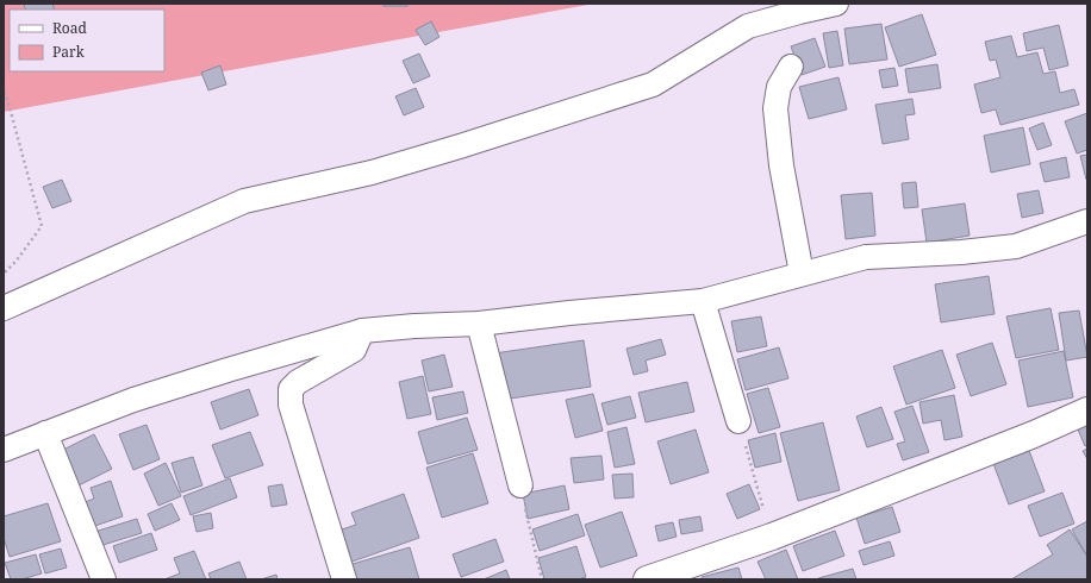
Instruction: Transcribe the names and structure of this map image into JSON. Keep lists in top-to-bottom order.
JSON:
{
  "legend": ["Road", "Park"]
}
